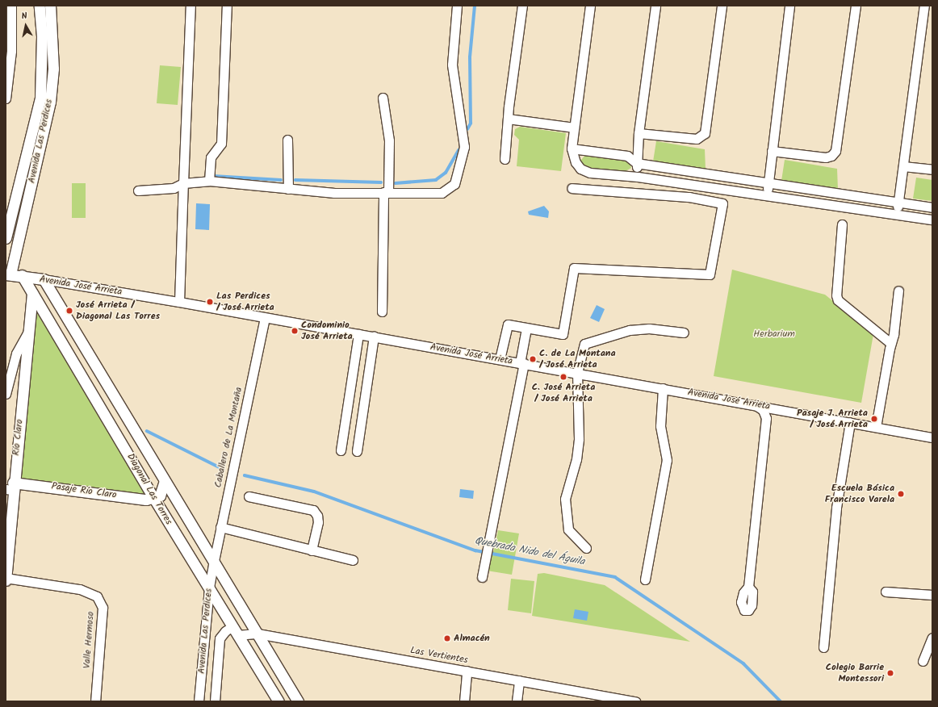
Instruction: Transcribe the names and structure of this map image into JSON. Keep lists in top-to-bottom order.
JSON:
{
  "streets": {
    "main road": [
      "Avenida Las Perdices",
      "Avenida José Arrieta",
      "Río Claro",
      "Diagonal Las Torres",
      "Pasaje Río Claro"
    ],
    "street": ["Caballero de La Montaña", "Valle Hermoso", "Las Vertientes"]
  },
  "crossings": [
    ["Avenida Las Perdices", "Avenida José Arrieta"],
    ["Avenida Las Perdices", "Caballero de La Montaña"],
    ["Avenida Las Perdices", "Diagonal Las Torres"],
    ["Avenida Las Perdices", "Las Vertientes"],
    ["Avenida José Arrieta", "Caballero de La Montaña"],
    ["Avenida José Arrieta", "Diagonal Las Torres"],
    ["Río Claro", "Diagonal Las Torres"],
    ["Río Claro", "Pasaje Río Claro"],
    ["Río Claro", "Valle Hermoso"],
    ["Caballero de La Montaña", "Diagonal Las Torres"],
    ["Diagonal Las Torres", "Pasaje Río Claro"],
    ["Diagonal Las Torres", "Las Vertientes"]
  ],
  "water": ["Quebrada Nido del Águila"],
  "parks": ["Herbarium"],
  "places": [
    "Las Perdices / José Arrieta",
    "José Arrieta / Diagonal Las Torres",
    "Condominio José Arrieta",
    "C. de La Montana / José Arrieta",
    "C. José Arrieta / José Arrieta",
    "Pasaje J. Arrieta / José Arrieta",
    "Escuela Básica Francisco Varela",
    "Almacén",
    "Colegio Barrie Montessori"
  ],
  "north": "top"
}
